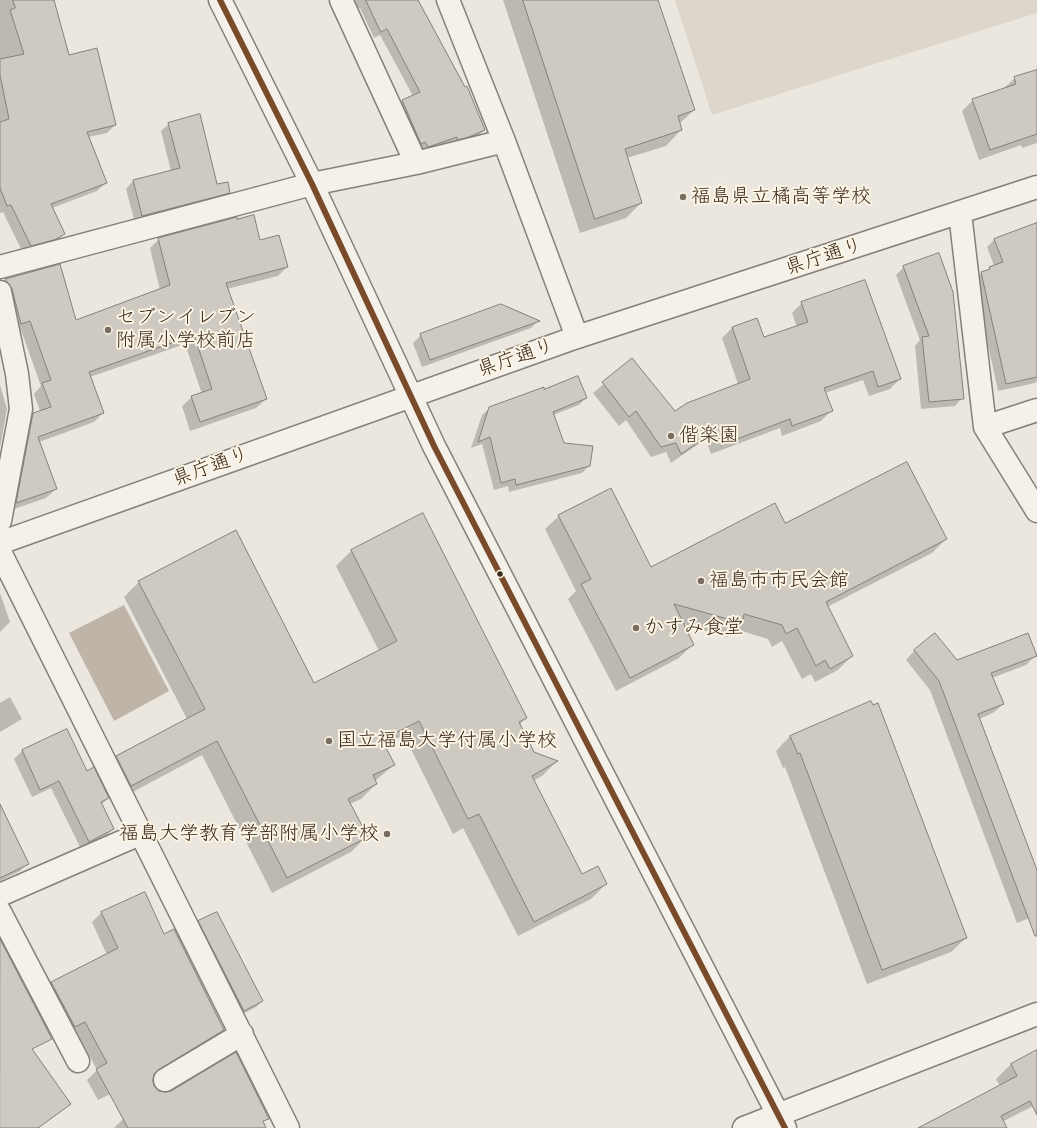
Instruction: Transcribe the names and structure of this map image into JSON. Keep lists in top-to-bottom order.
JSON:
{
  "streets": {
    "street": ["県庁通り"]
  },
  "places": [
    "福島県立橘高等学校",
    "セブンイレブン 附属小学校前店",
    "偕楽園",
    "福島市市民会館",
    "かすみ食堂",
    "国立福島大学付属小学校",
    "福島大学教育学部附属小学校"
  ]
}
